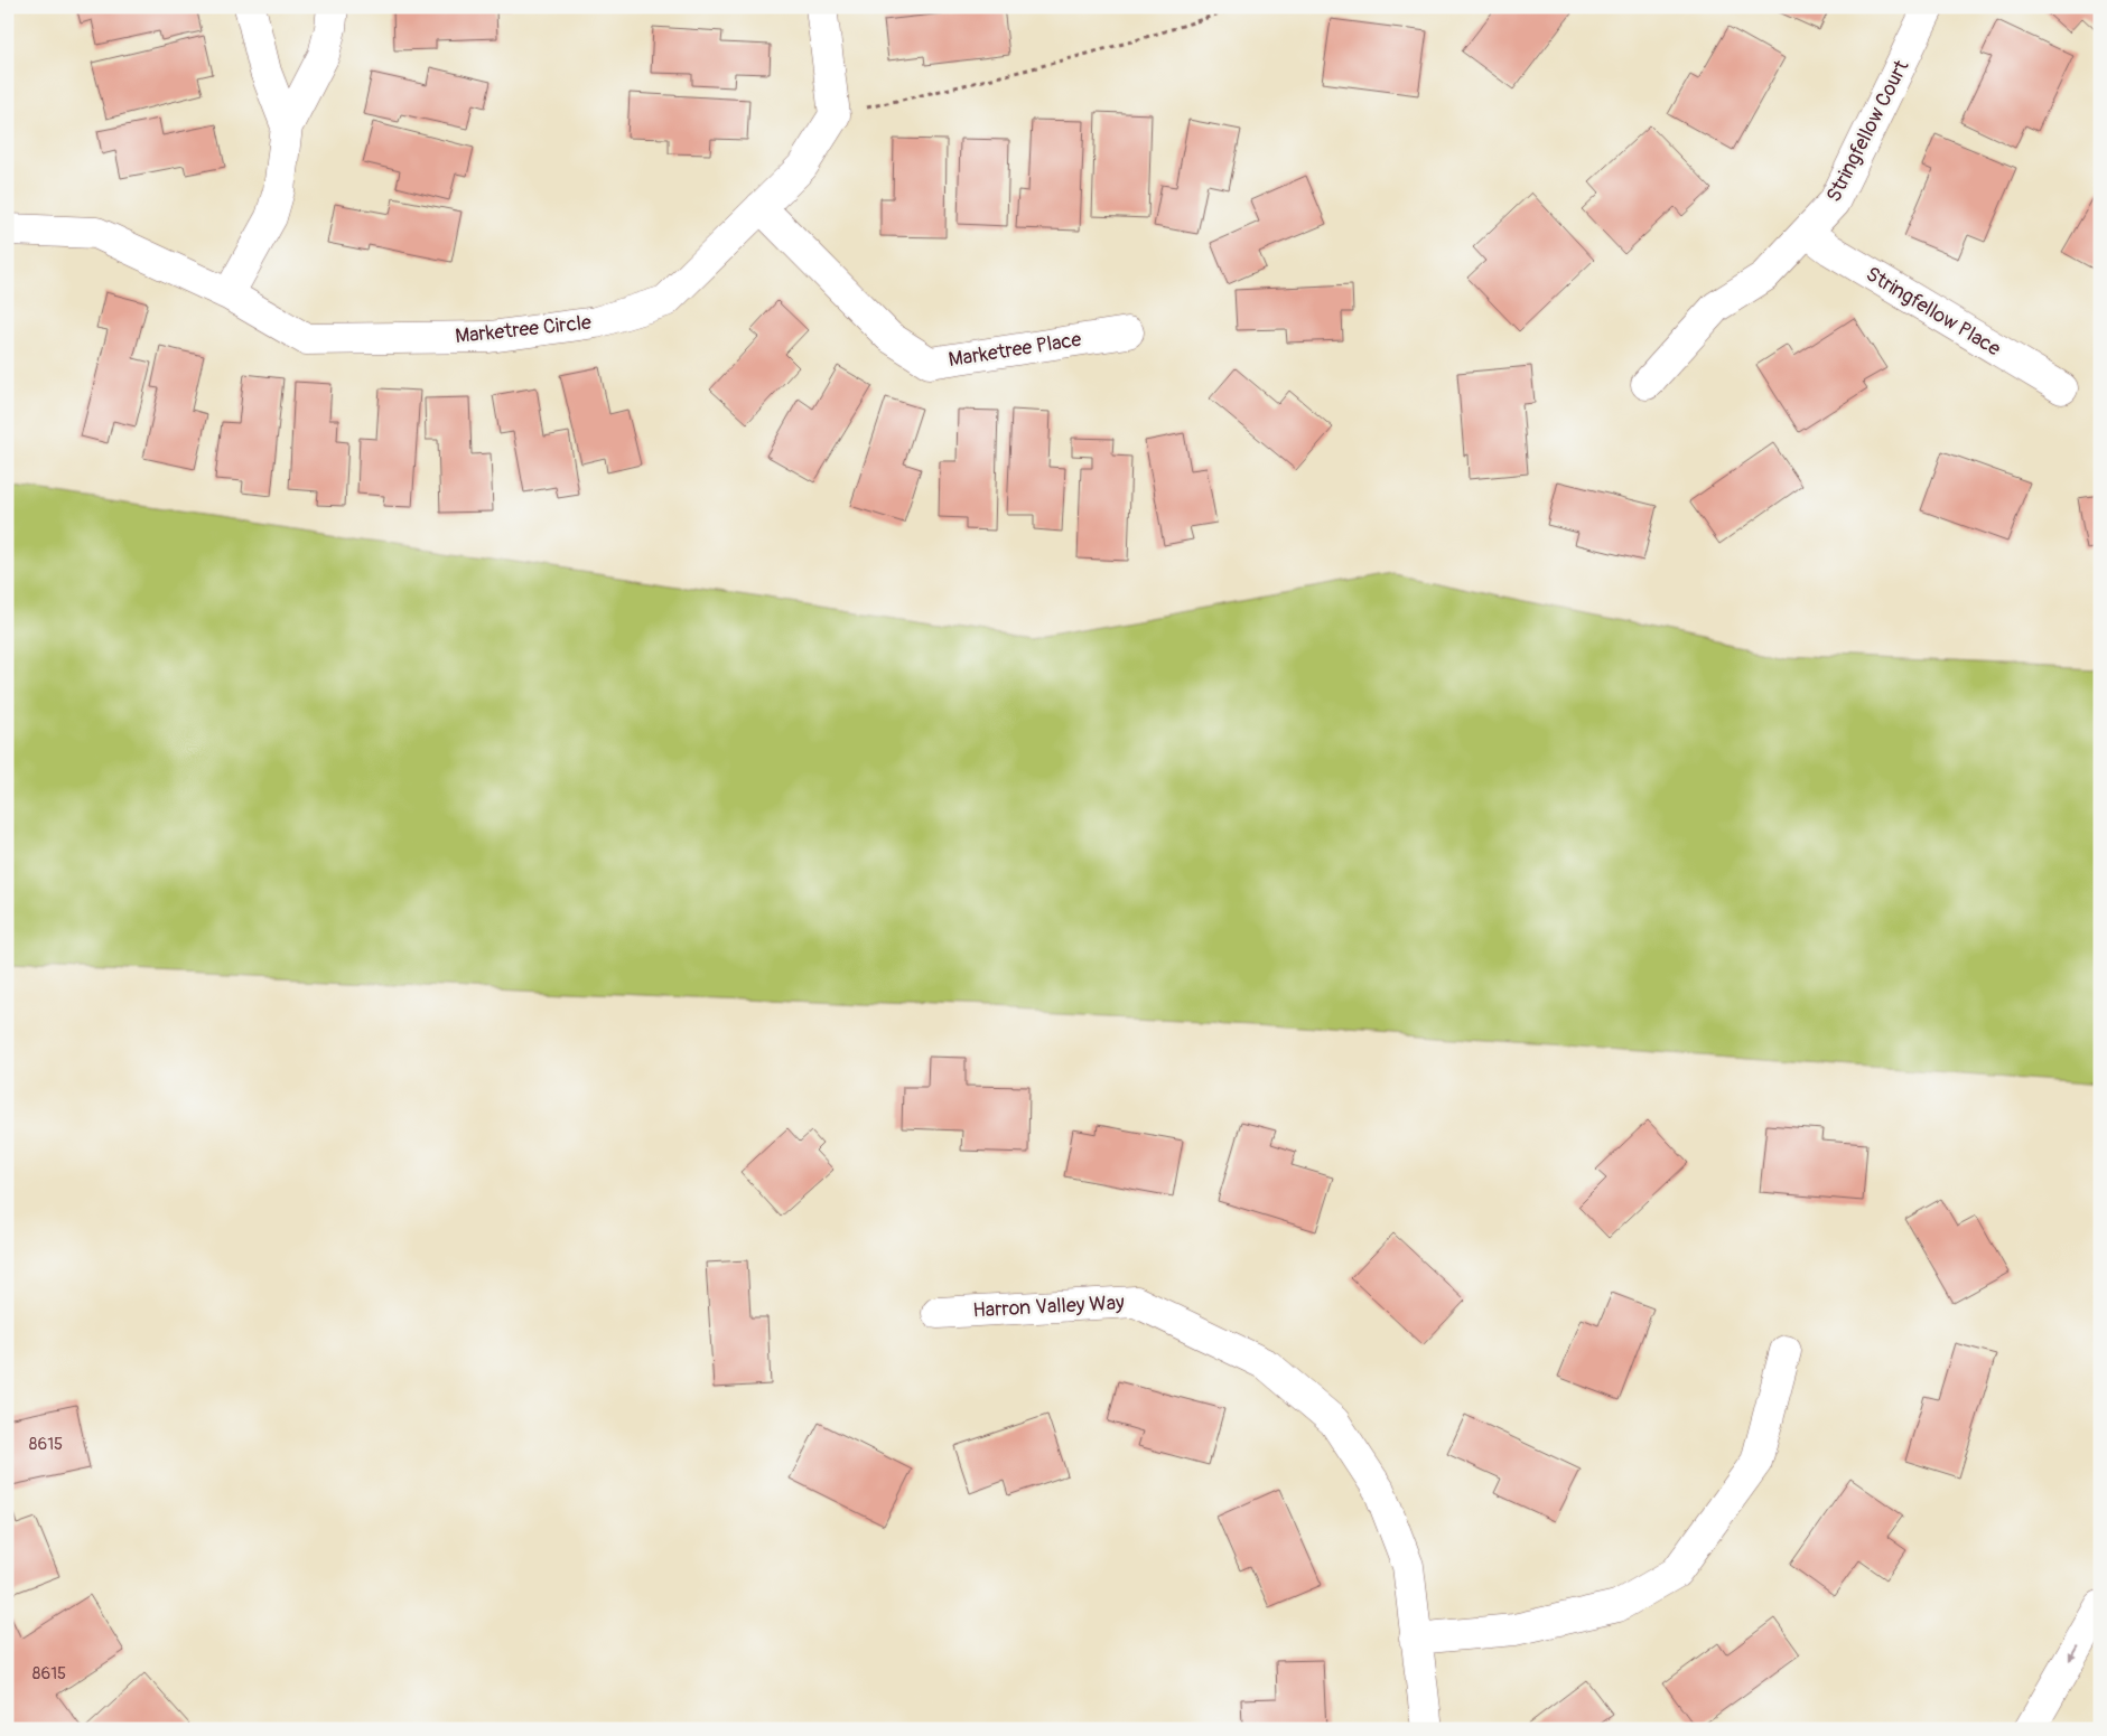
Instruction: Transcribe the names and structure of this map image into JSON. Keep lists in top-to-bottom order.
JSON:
{
  "streets": {
    "street": [
      "Stringfellow Court",
      "Stringfellow Place",
      "Marketree Circle",
      "Marketree Place",
      "Harron Valley Way"
    ]
  },
  "crossings": [
    ["Stringfellow Court", "Stringfellow Place"],
    ["Marketree Circle", "Marketree Place"]
  ],
  "house_numbers": ["8615", "8615"]
}
